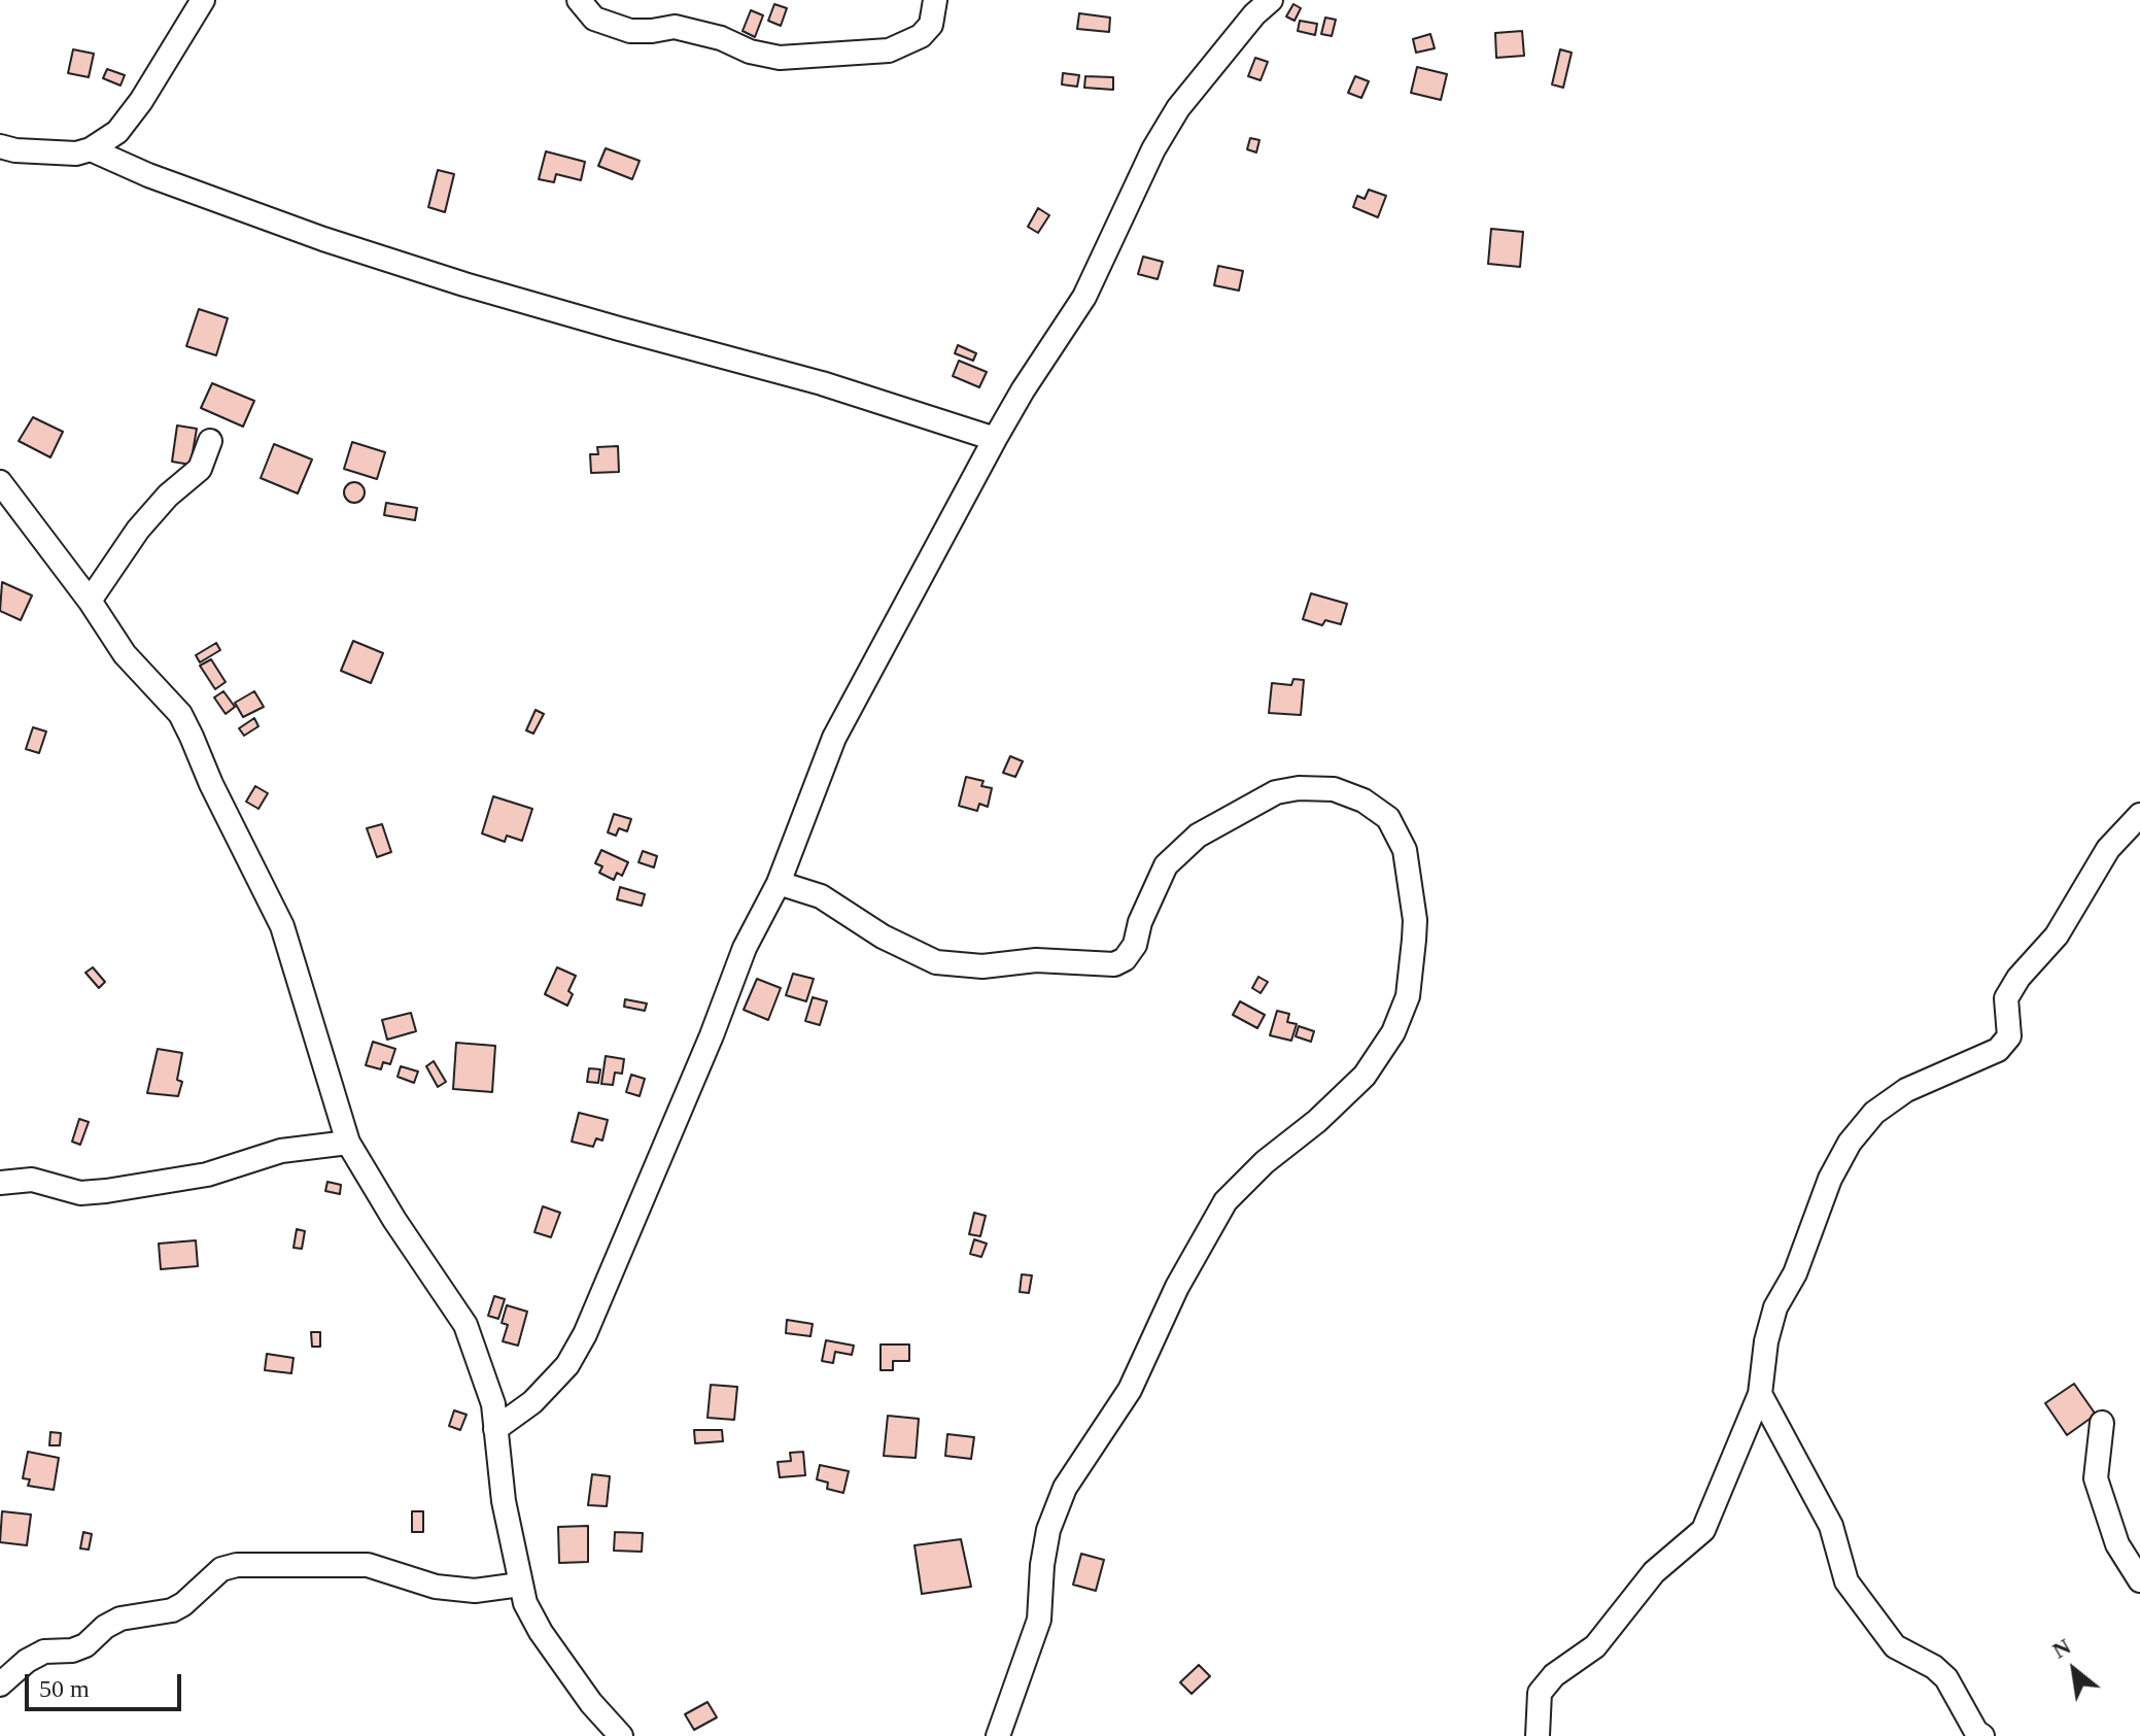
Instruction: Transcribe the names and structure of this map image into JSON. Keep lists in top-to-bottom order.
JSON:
{
  "scale_bar": "50 m",
  "north": "top left"
}
